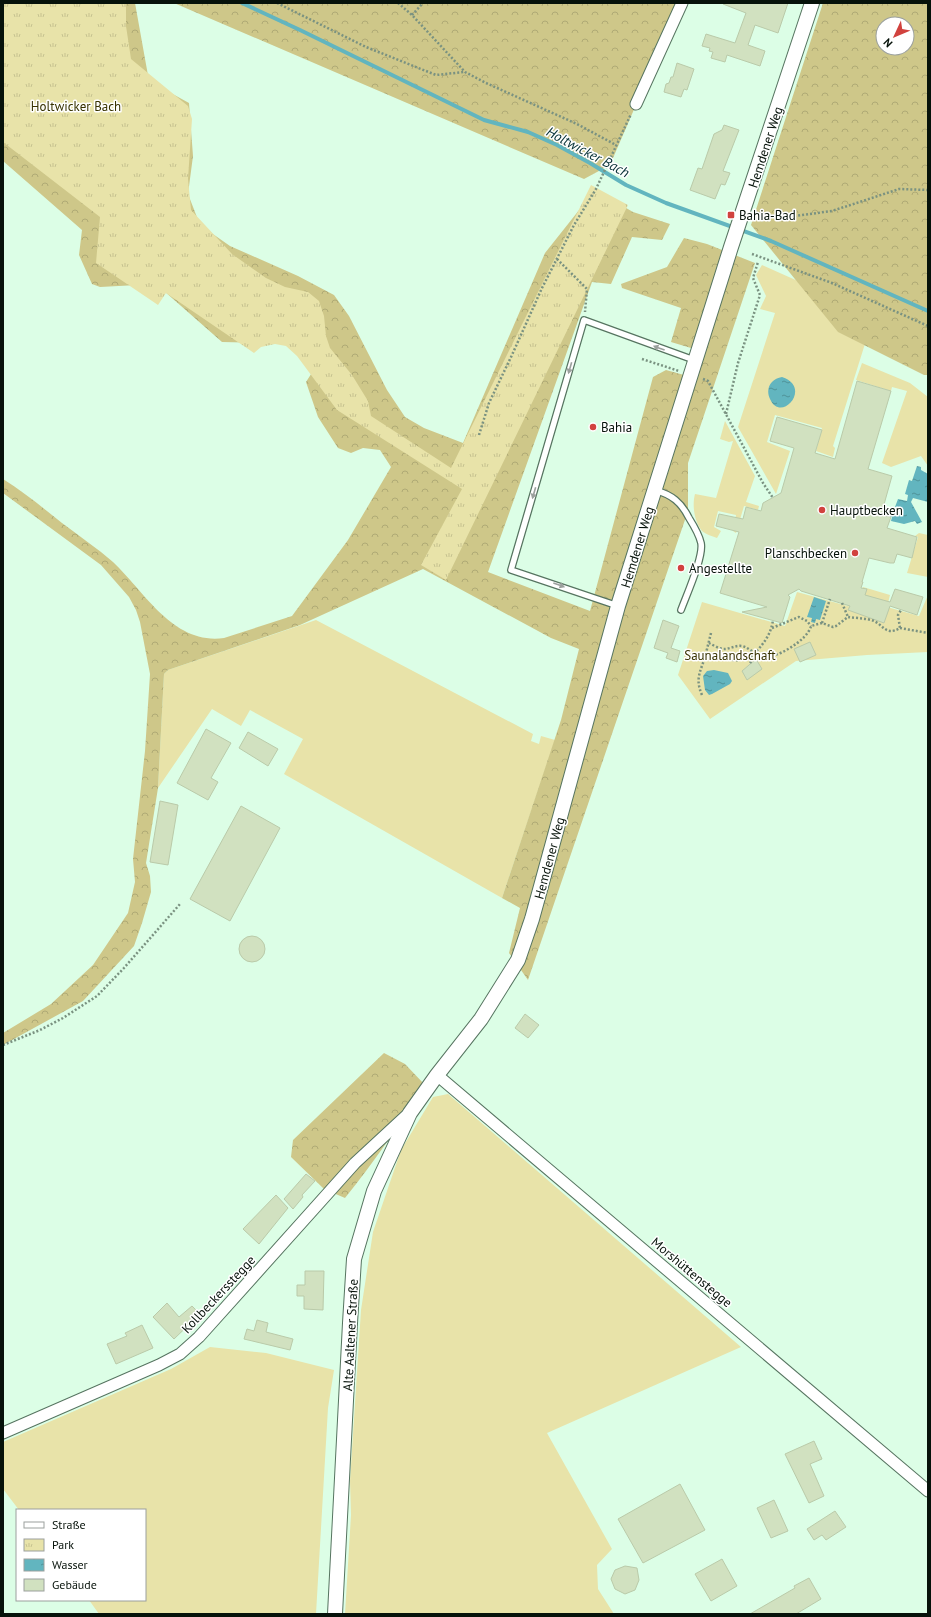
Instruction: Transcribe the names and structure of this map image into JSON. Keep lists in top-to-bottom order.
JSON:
{
  "streets": {
    "street": [
      "Hemdener Weg",
      "Morshüttenstegge",
      "Kollbeckersstegge",
      "Alte Aaltener Straße"
    ]
  },
  "crossings": [
    ["Hemdener Weg", "Morshüttenstegge"],
    ["Hemdener Weg", "Alte Aaltener Straße"],
    ["Morshüttenstegge", "Alte Aaltener Straße"],
    ["Kollbeckersstegge", "Alte Aaltener Straße"]
  ],
  "water": ["Holtwicker Bach"],
  "parks": ["Holtwicker Bach", "Saunalandschaft"],
  "places": {
    "transit": ["Bahia-Bad"],
    "other": [
      "Bahia",
      "Hauptbecken",
      "Planschbecken",
      "Angestellte"
    ]
  },
  "legend": [
    "Straße",
    "Park",
    "Wasser",
    "Gebäude"
  ],
  "north": "bottom left"
}
